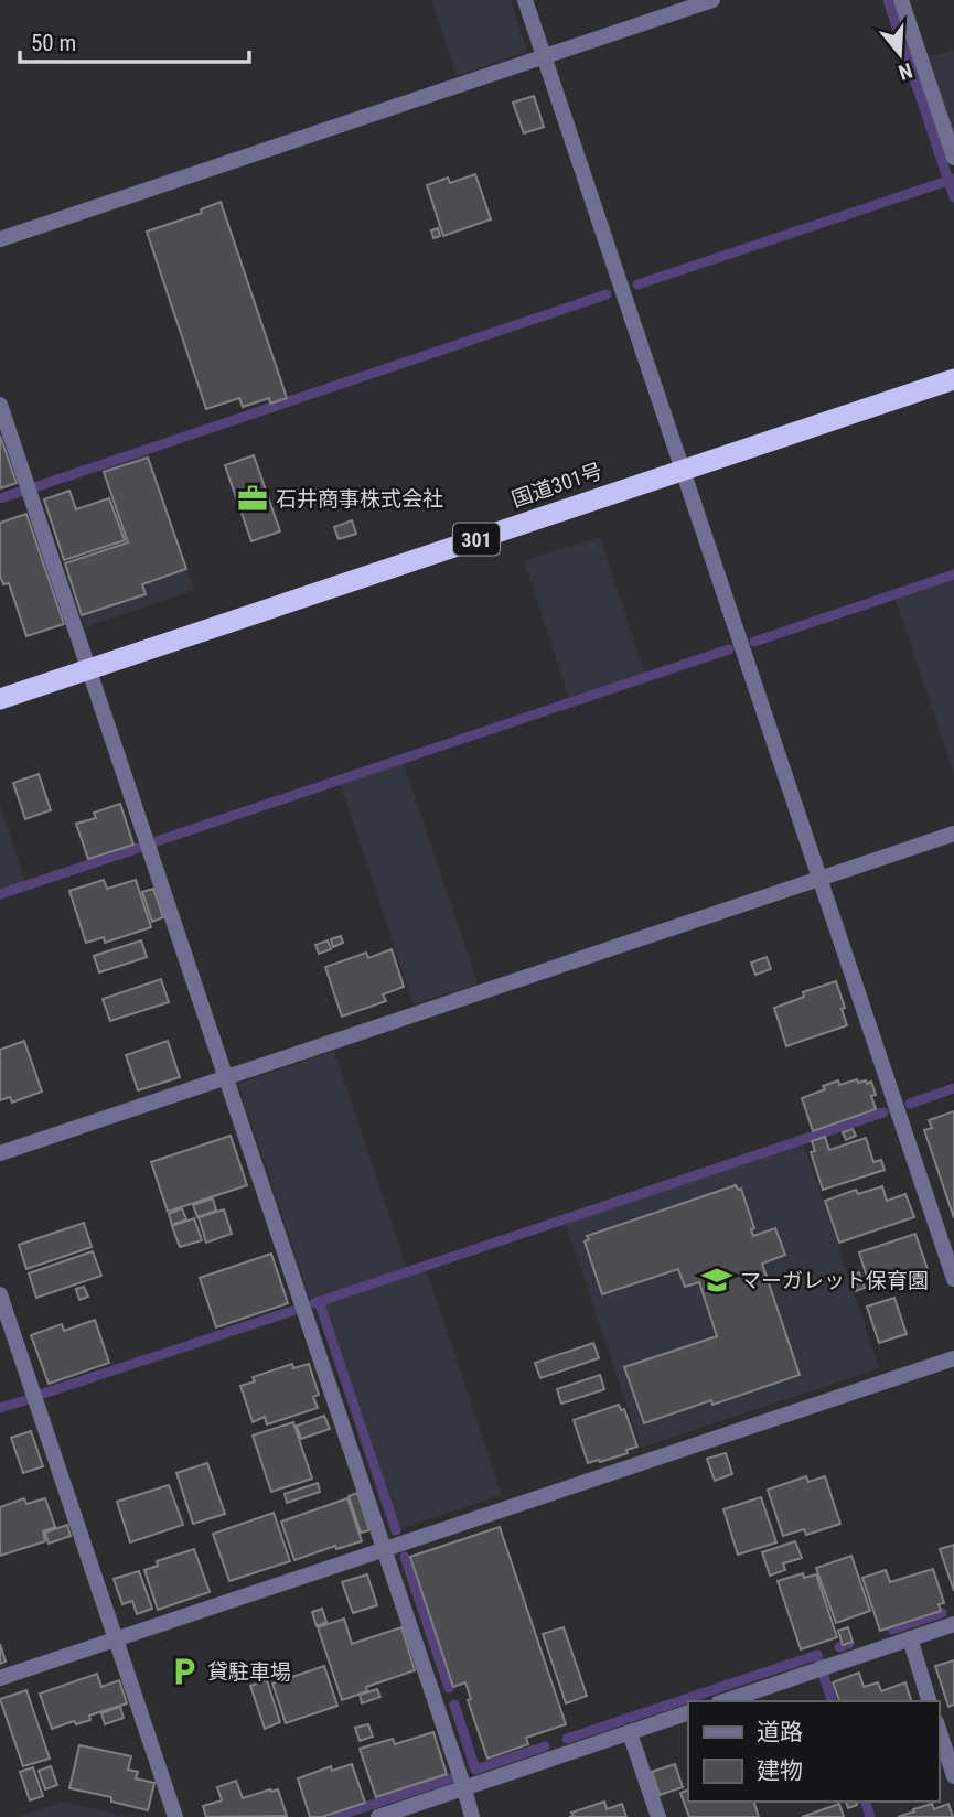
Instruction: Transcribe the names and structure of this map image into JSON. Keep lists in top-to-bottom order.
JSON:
{
  "streets": {
    "highway": ["国道301号", "301"]
  },
  "places": {
    "office": ["石井商事株式会社"],
    "school or university": ["マーガレット保育園"],
    "parking": ["貸駐車場"]
  },
  "legend": ["道路", "建物"],
  "scale_bar": "50 m",
  "north": "bottom"
}
